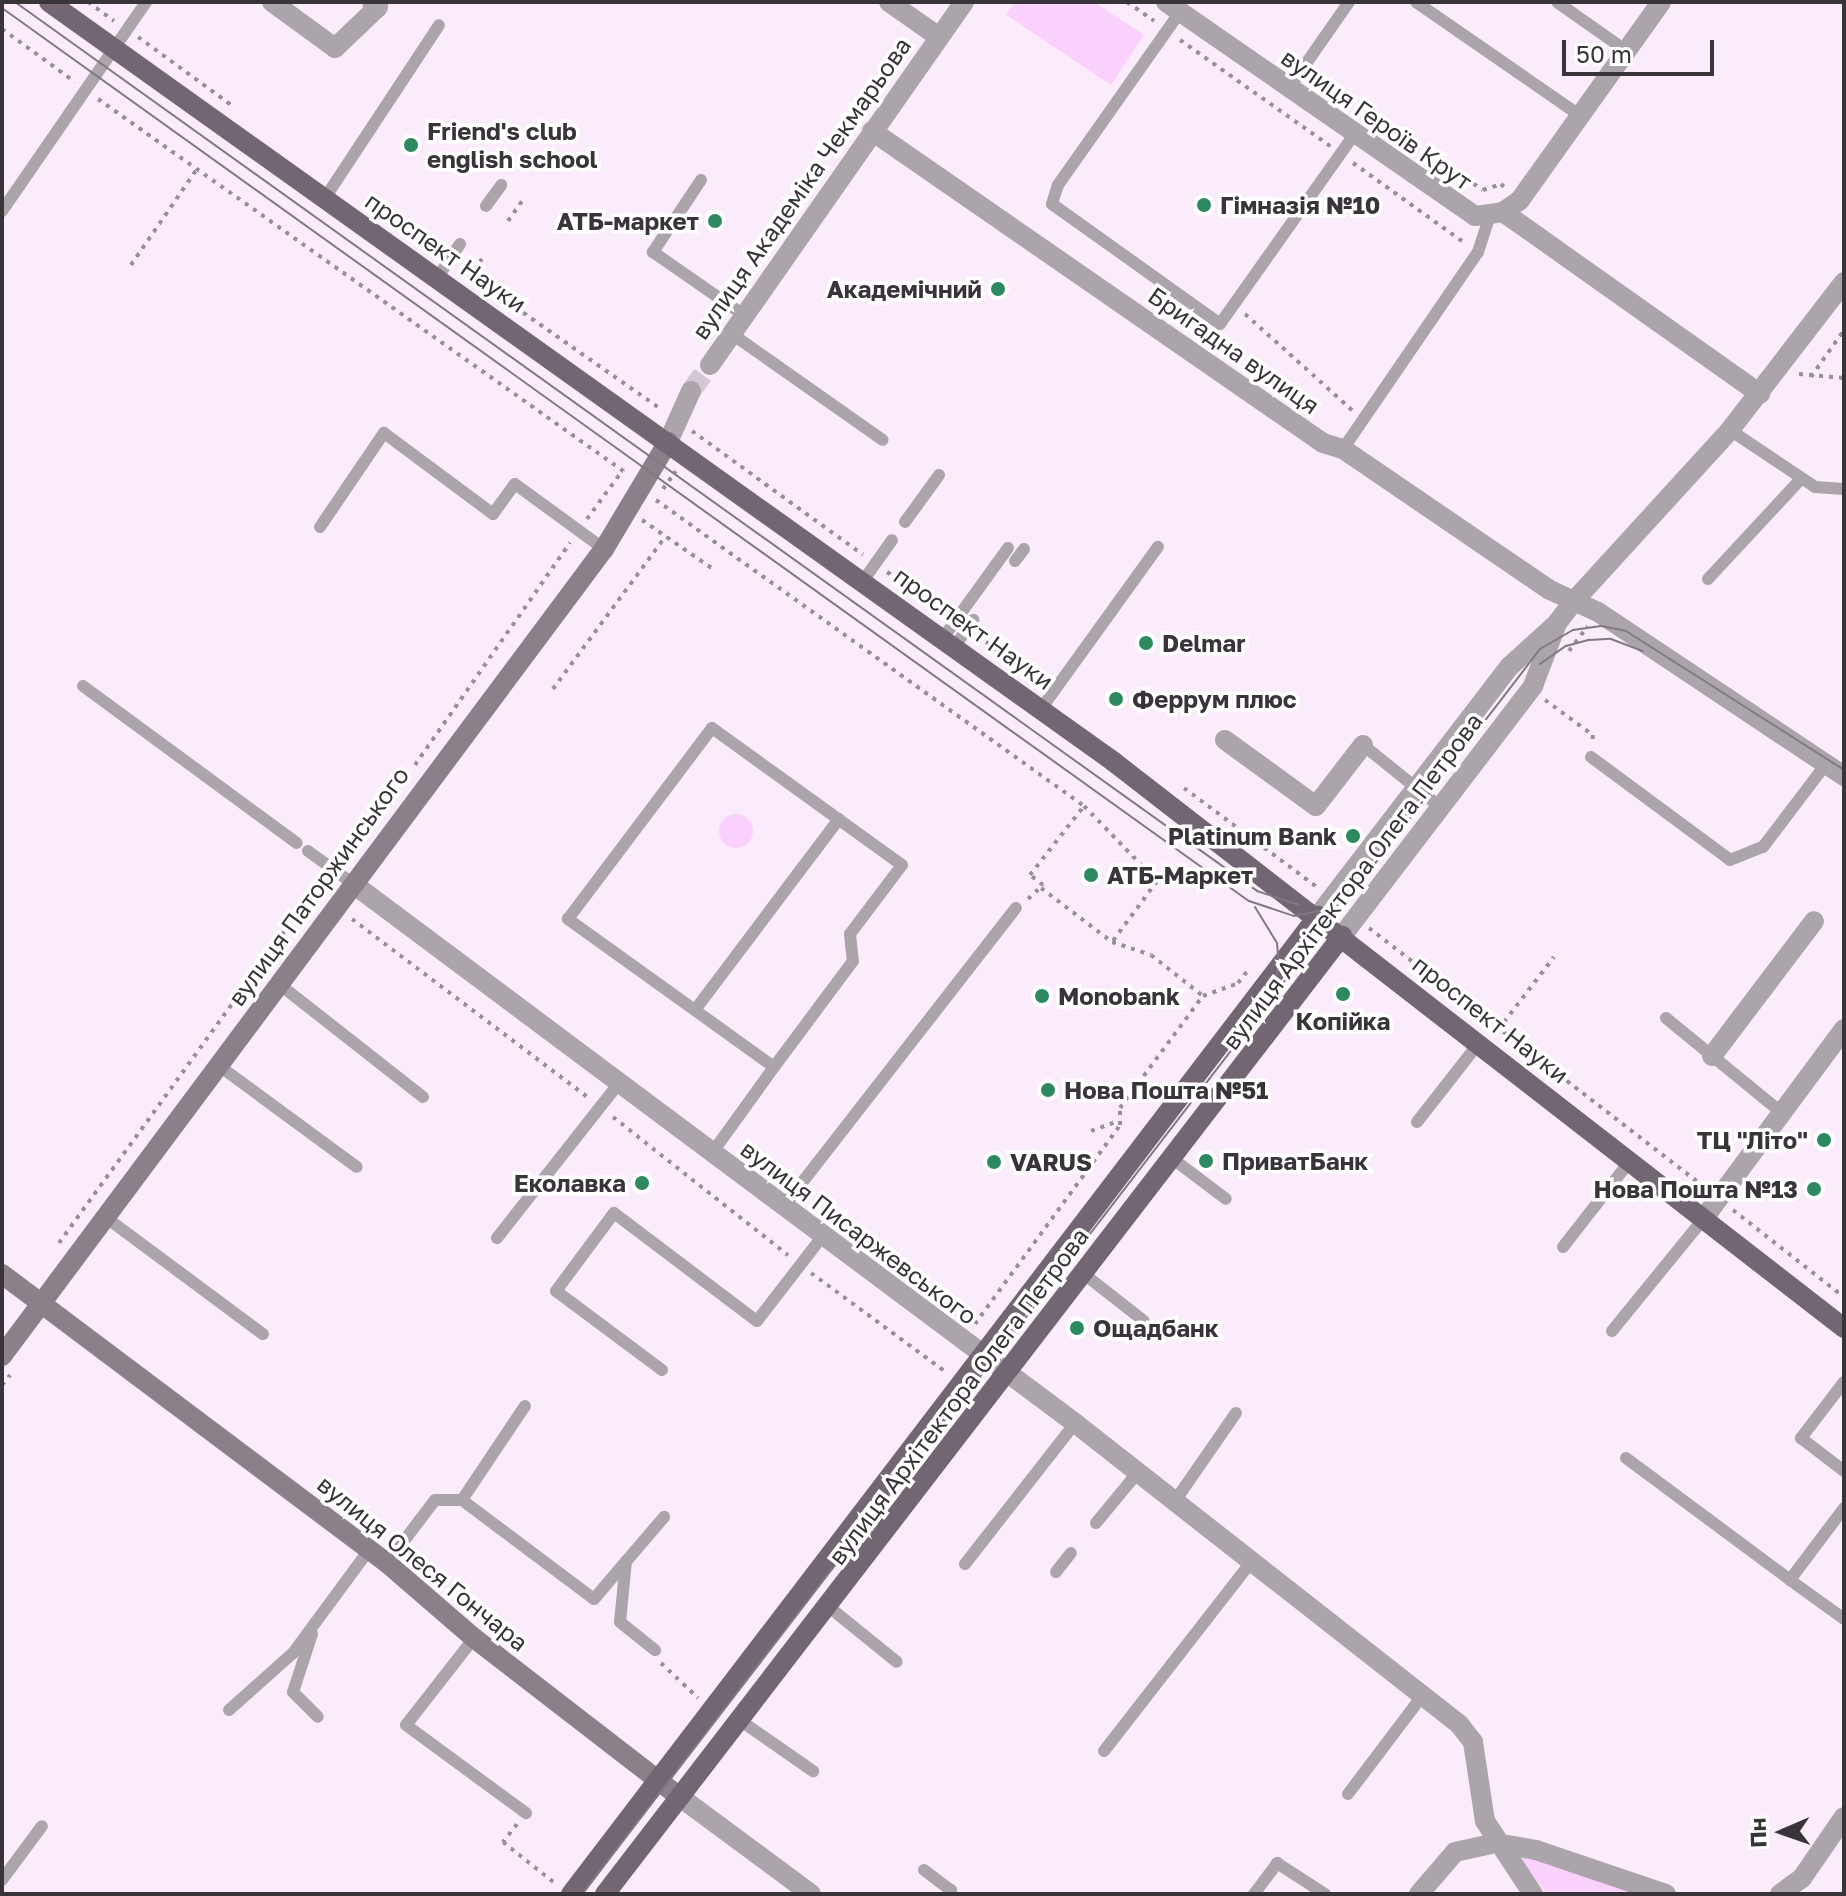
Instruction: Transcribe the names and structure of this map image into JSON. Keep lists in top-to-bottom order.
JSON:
{
  "streets": {
    "main road": ["проспект Науки", "вулиця Архітектора Олега Петрова"],
    "street": [
      "вулиця Героїв Крут",
      "вулиця Академіка Чекмарьова",
      "Бригадна вулиця",
      "вулиця Паторжинського",
      "вулиця Писаржевського",
      "вулиця Олеся Гончара"
    ]
  },
  "crossings": [
    ["вулиця Героїв Крут", "вулиця Архітектора Олега Петрова"],
    ["вулиця Академіка Чекмарьова", "Бригадна вулиця"],
    ["проспект Науки", "вулиця Архітектора Олега Петрова"],
    ["проспект Науки", "вулиця Паторжинського"],
    ["Бригадна вулиця", "вулиця Архітектора Олега Петрова"],
    ["вулиця Архітектора Олега Петрова", "вулиця Писаржевського"],
    ["вулиця Архітектора Олега Петрова", "вулиця Олеся Гончара"],
    ["вулиця Паторжинського", "вулиця Писаржевського"],
    ["вулиця Паторжинського", "вулиця Олеся Гончара"]
  ],
  "places": [
    "Friend's club english school",
    "Гімназія №10",
    "АТБ-маркет",
    "Академічний",
    "Delmar",
    "Феррум плюс",
    "Platinum Bank",
    "АТБ-Маркет",
    "Копійка",
    "Monobank",
    "Нова Пошта №51",
    "ТЦ \"Літо\"",
    "ПриватБанк",
    "VARUS",
    "Еколавка",
    "Нова Пошта №13",
    "Ощадбанк"
  ],
  "scale_bar": "50 m",
  "north": "left"
}
